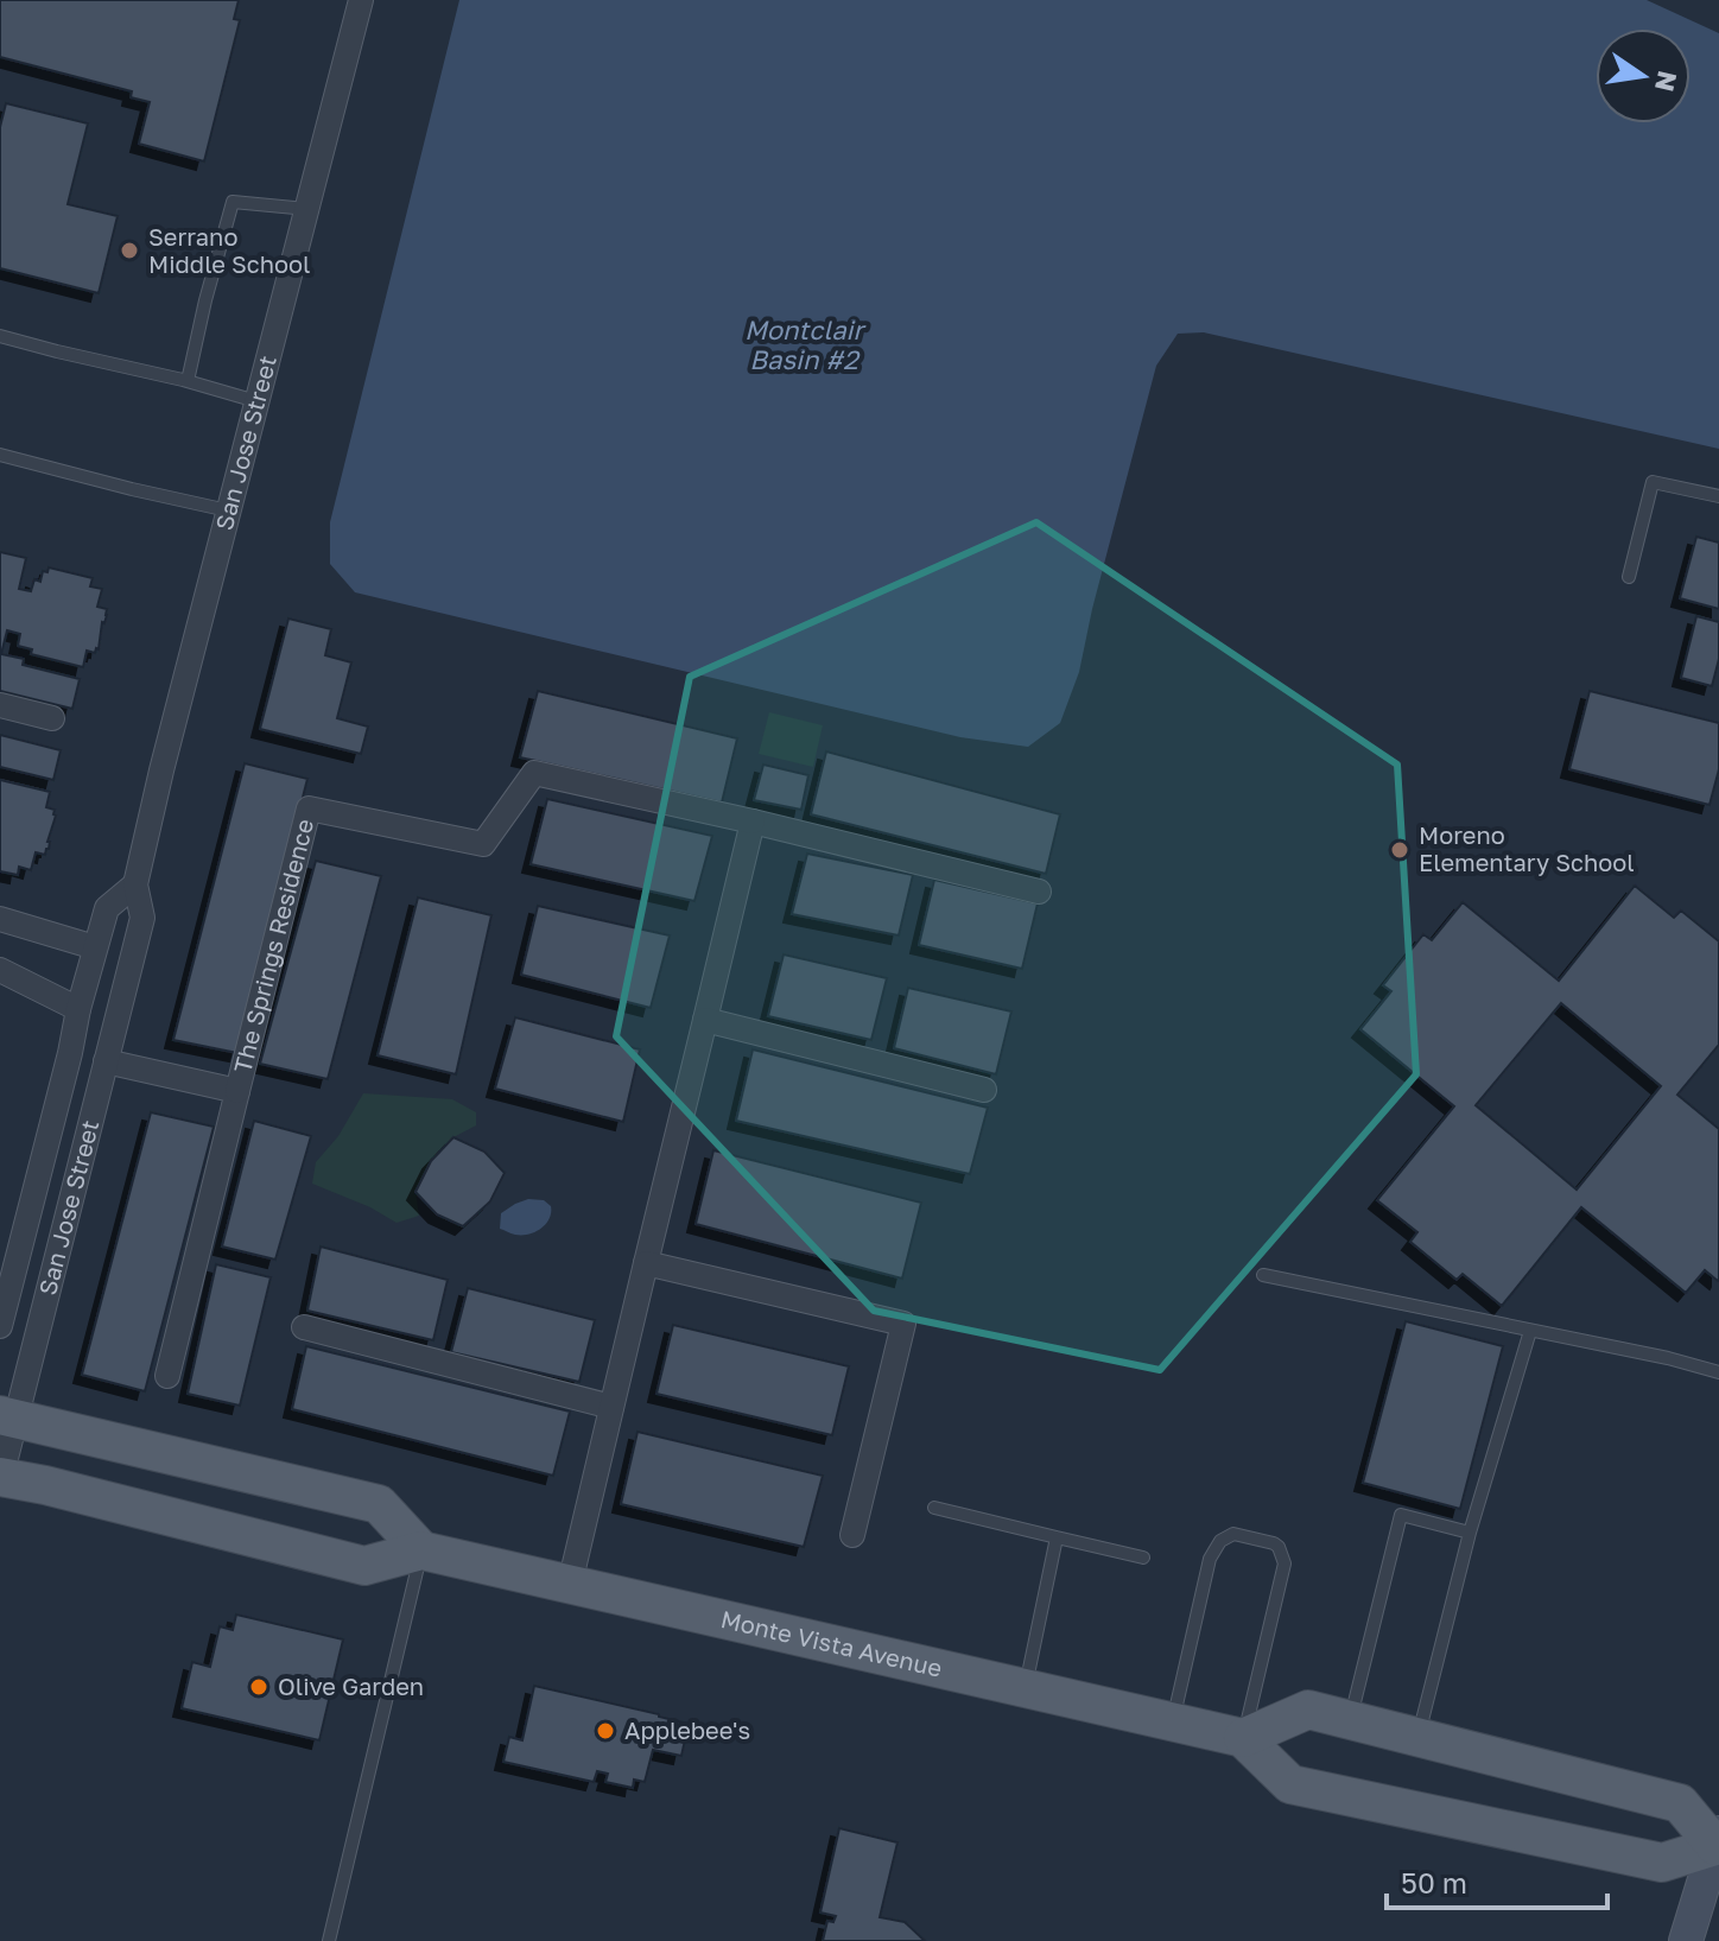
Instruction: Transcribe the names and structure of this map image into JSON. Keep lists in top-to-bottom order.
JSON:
{
  "streets": {
    "main road": ["Monte Vista Avenue"],
    "street": ["San Jose Street", "The Springs Residence"]
  },
  "crossings": [
    ["San Jose Street", "The Springs Residence"],
    ["San Jose Street", "Monte Vista Avenue"]
  ],
  "water": ["Montclair Basin #2"],
  "places": [
    "Serrano Middle School",
    "Moreno Elementary School",
    "Olive Garden",
    "Applebee's"
  ],
  "scale_bar": "50 m",
  "north": "right"
}
